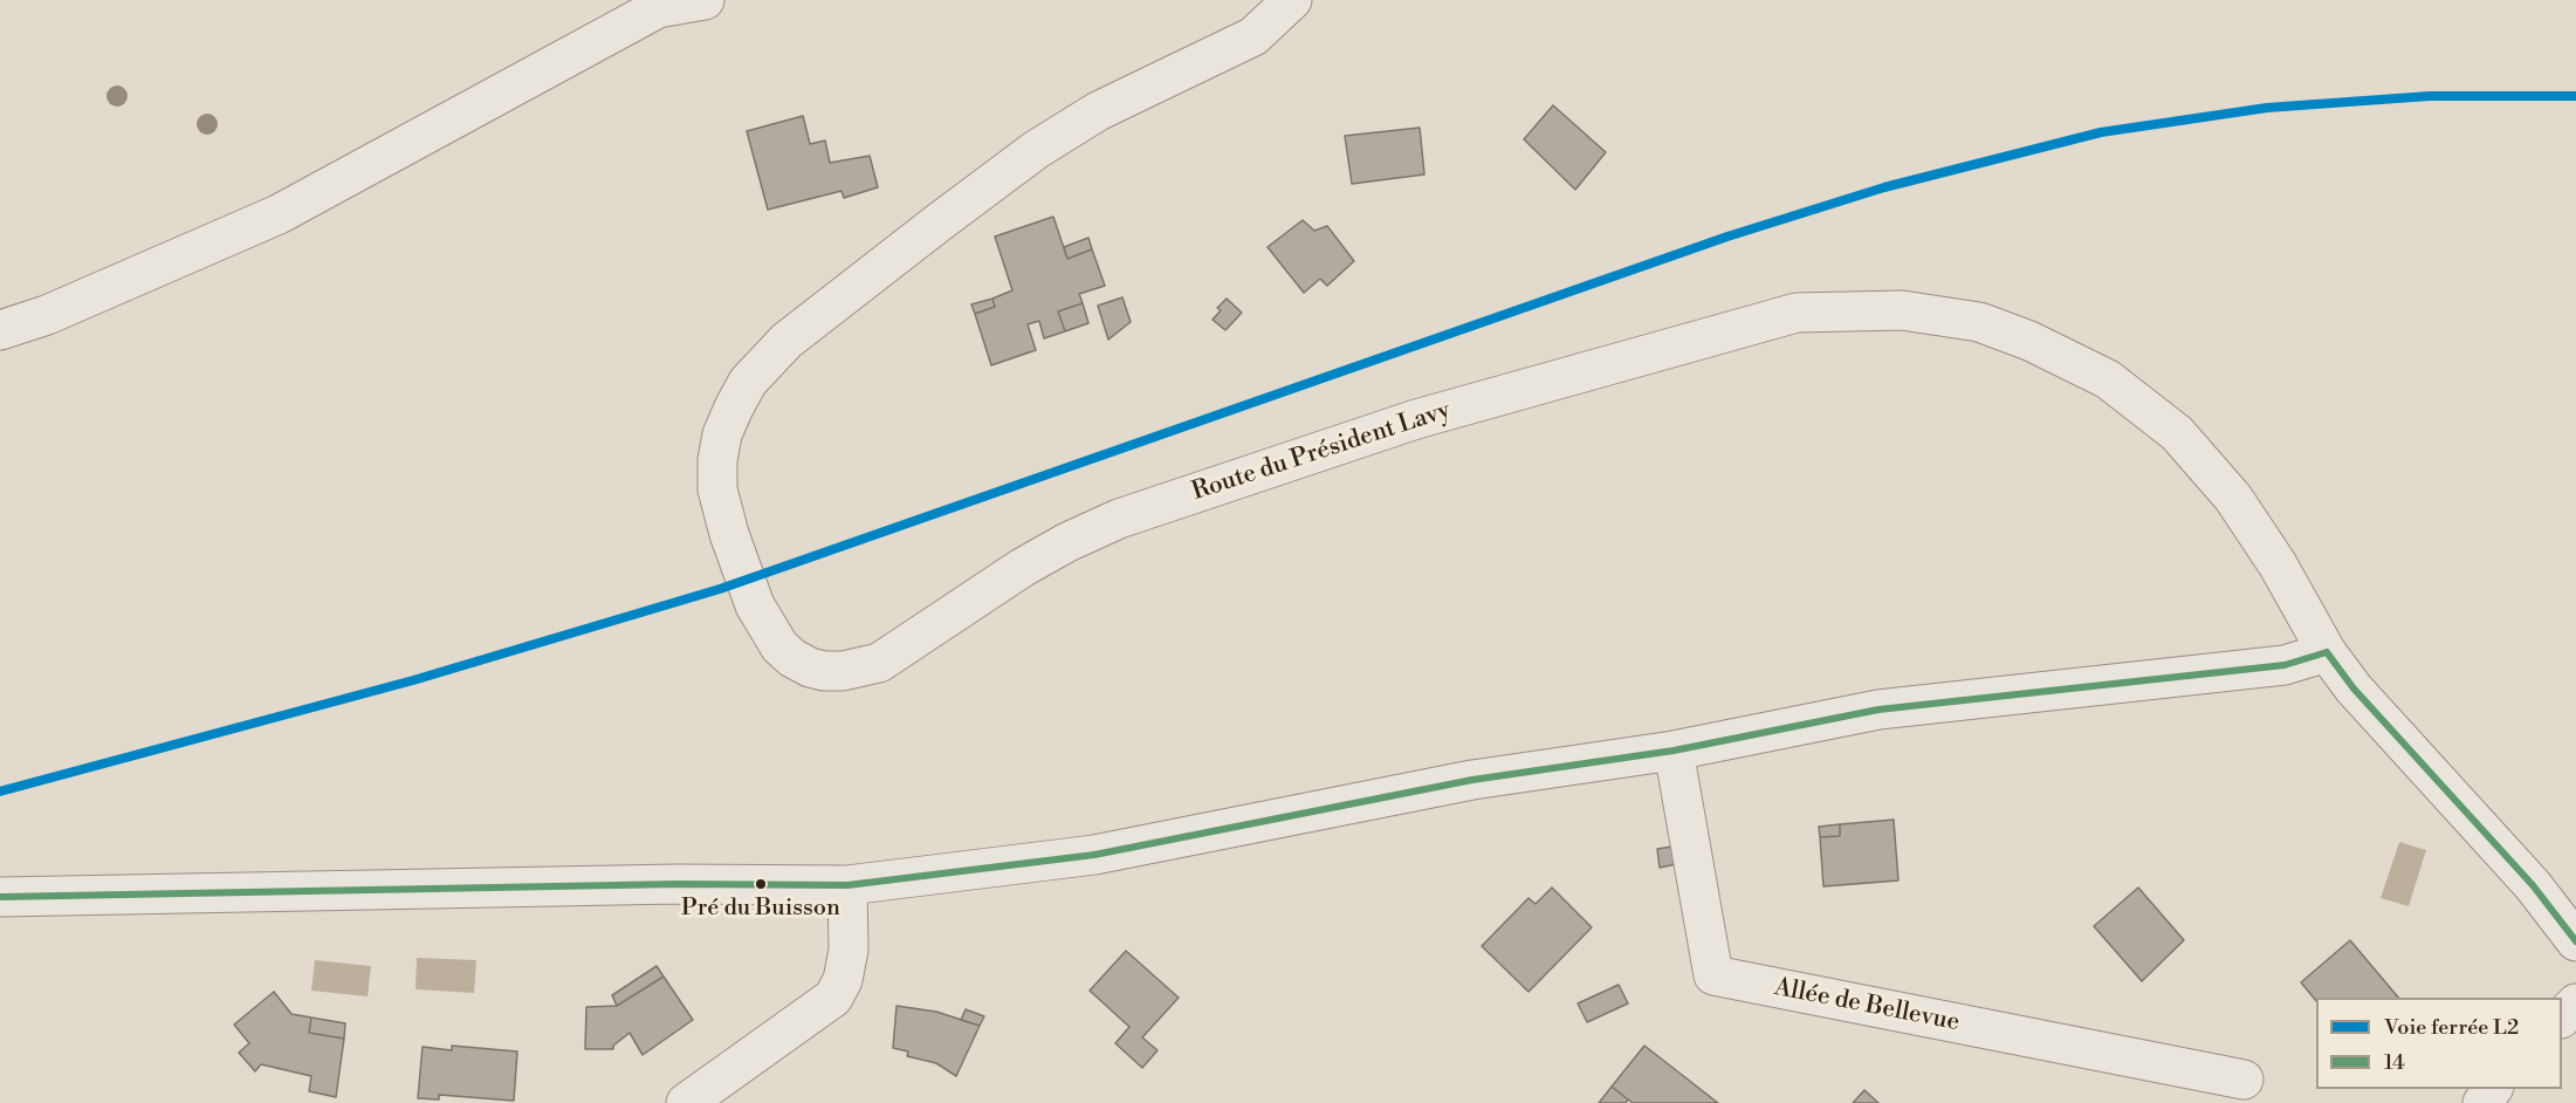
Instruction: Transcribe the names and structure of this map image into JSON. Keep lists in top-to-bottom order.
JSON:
{
  "streets": {
    "street": ["Route du Président Lavy", "Allée de Bellevue"]
  },
  "places": ["Pré du Buisson"],
  "lines": ["rail line L2", "transit line 14"],
  "legend": ["Voie ferrée L2", "14"]
}
